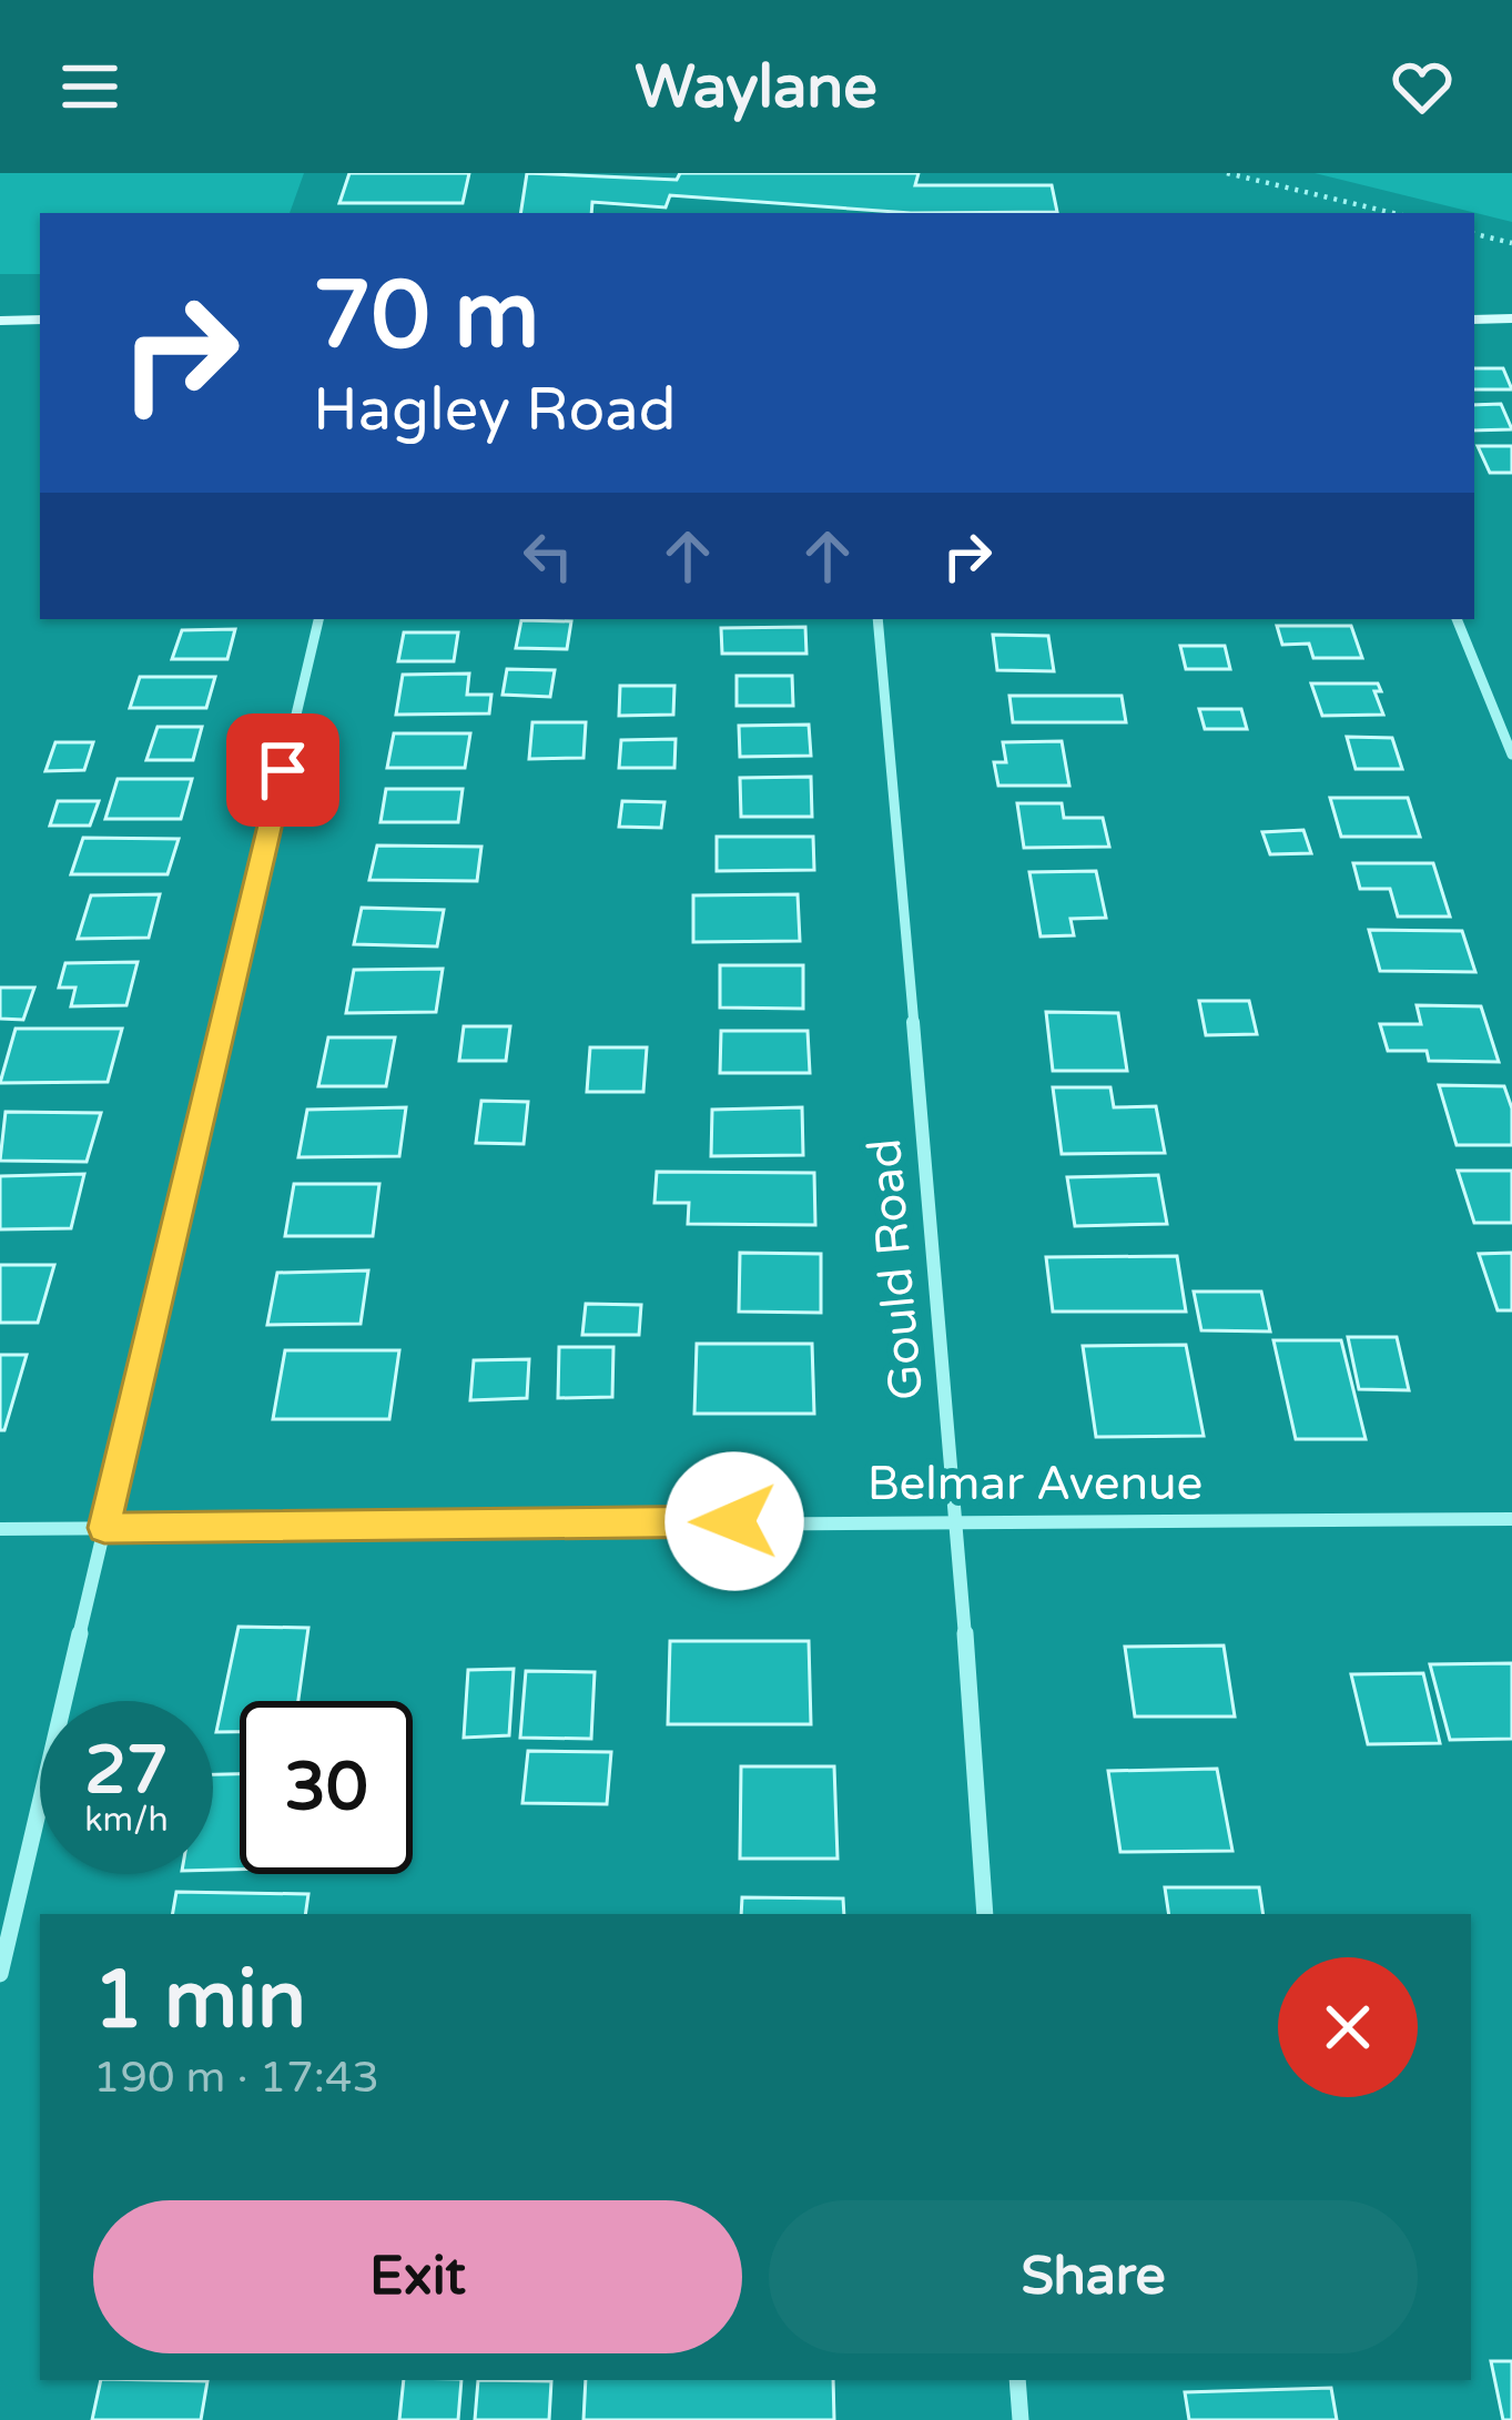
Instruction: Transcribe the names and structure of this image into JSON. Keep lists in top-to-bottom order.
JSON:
{
  "streets": {
    "street": ["Gould Road", "Belmar Avenue"]
  },
  "crossings": [
    ["Gould Road", "Belmar Avenue"]
  ],
  "page": {
    "header": "Waylane",
    "turn": ["70 m", "Hagley Road"],
    "speed": "27 km/h",
    "limit": "30",
    "heading": ["1 min", "190 m · 17:43"],
    "buttons": ["Exit", "Share"]
  }
}
